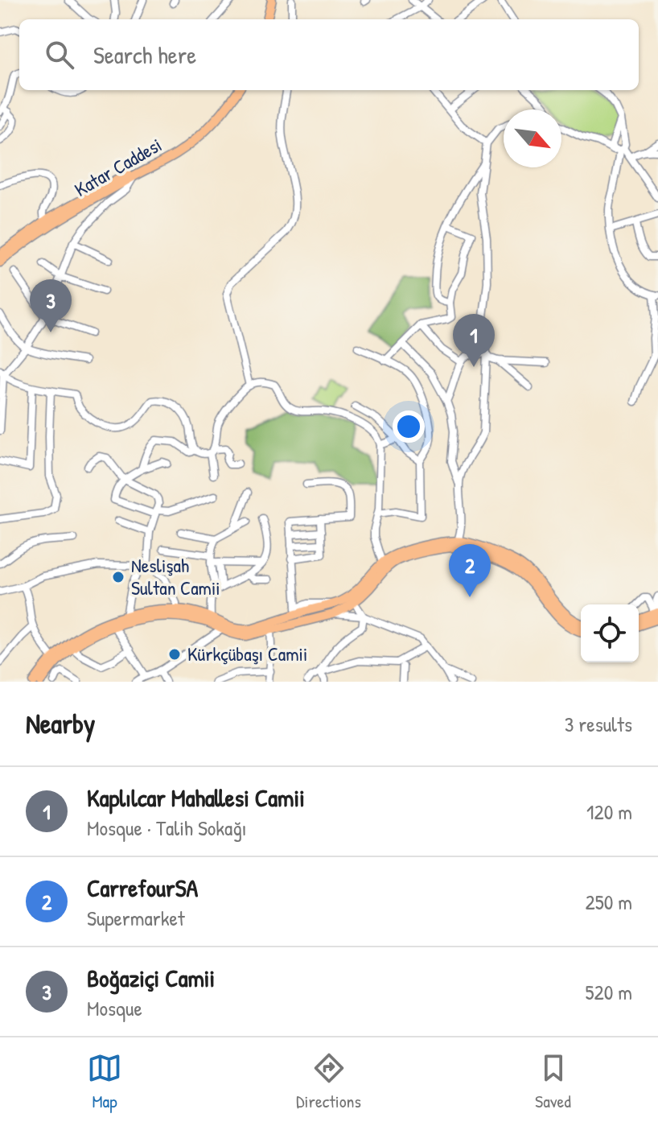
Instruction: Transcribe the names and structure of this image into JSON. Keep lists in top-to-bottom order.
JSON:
{
  "streets": {
    "main road": ["Katar Caddesi"]
  },
  "places": ["Neslişah Sultan Camii", "Kürkçübaşı Camii"],
  "north": "bottom right",
  "page": {
    "search": "Search here",
    "pins": ["3", "1", "2"],
    "heading": ["Nearby", "3 results"],
    "list": [
      {
        "mark": "1",
        "name": "Kaplılcar Mahallesi Camii",
        "note": "Mosque · Talih Sokağı",
        "value": "120 m"
      },
      {
        "mark": "2",
        "name": "CarrefourSA",
        "note": "Supermarket",
        "value": "250 m"
      },
      {
        "mark": "3",
        "name": "Boğaziçi Camii",
        "note": "Mosque",
        "value": "520 m"
      }
    ],
    "nav": ["Map", "Directions", "Saved"]
  }
}
